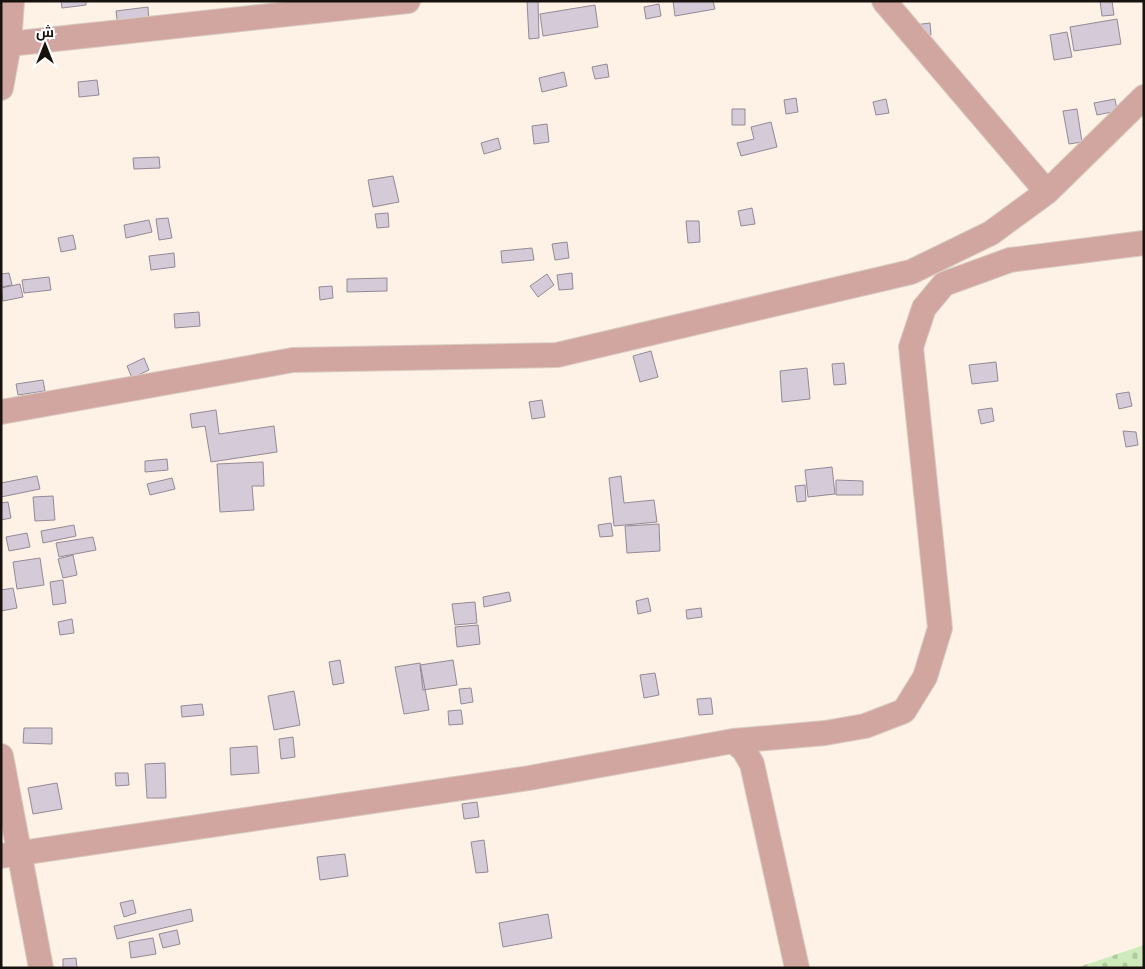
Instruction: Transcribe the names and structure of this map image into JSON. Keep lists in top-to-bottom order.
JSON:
{
  "north": "top"
}
